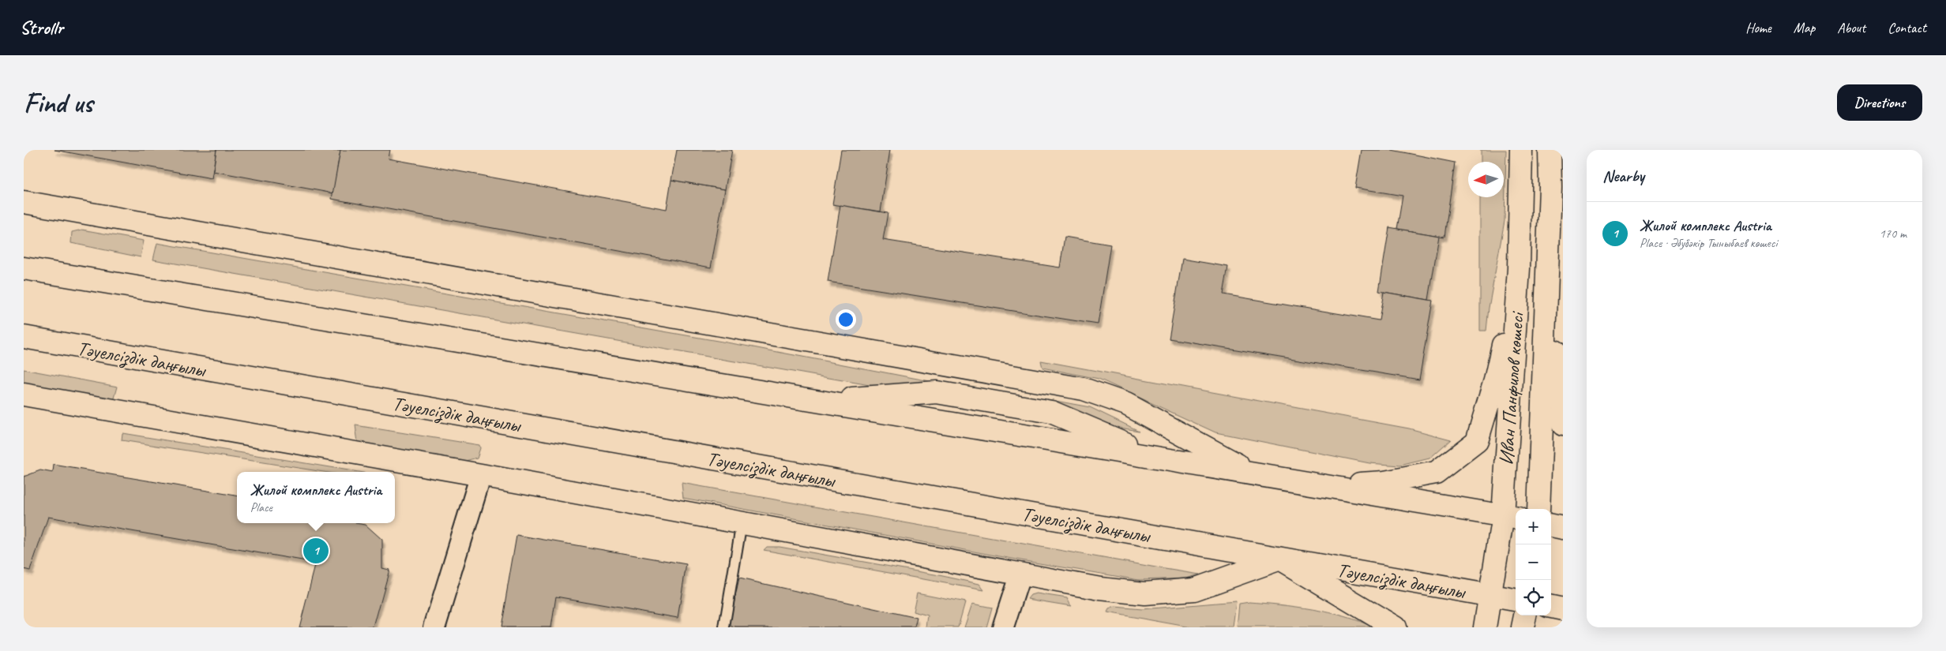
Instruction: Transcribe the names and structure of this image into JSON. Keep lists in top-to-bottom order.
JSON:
{
  "streets": {
    "main road": ["Тәуелсіздік даңғылы", "Иван Панфилов көшесі"]
  },
  "crossings": [
    ["Тәуелсіздік даңғылы", "Иван Панфилов көшесі"]
  ],
  "north": "left",
  "page": {
    "header": "Strollr",
    "nav": [
      "Home",
      "Map",
      "About",
      "Contact"
    ],
    "buttons": "Directions",
    "title": "Find us",
    "heading": "Nearby",
    "list": [
      {
        "mark": "1",
        "name": "Жилой комплекс Austria",
        "note": "Place · Әбубәкір Тыныбаев көшесі",
        "value": "170 m"
      }
    ],
    "popup": ["Жилой комплекс Austria", "Place"],
    "map_buttons": ["+", "−"],
    "pins": "1"
  }
}
